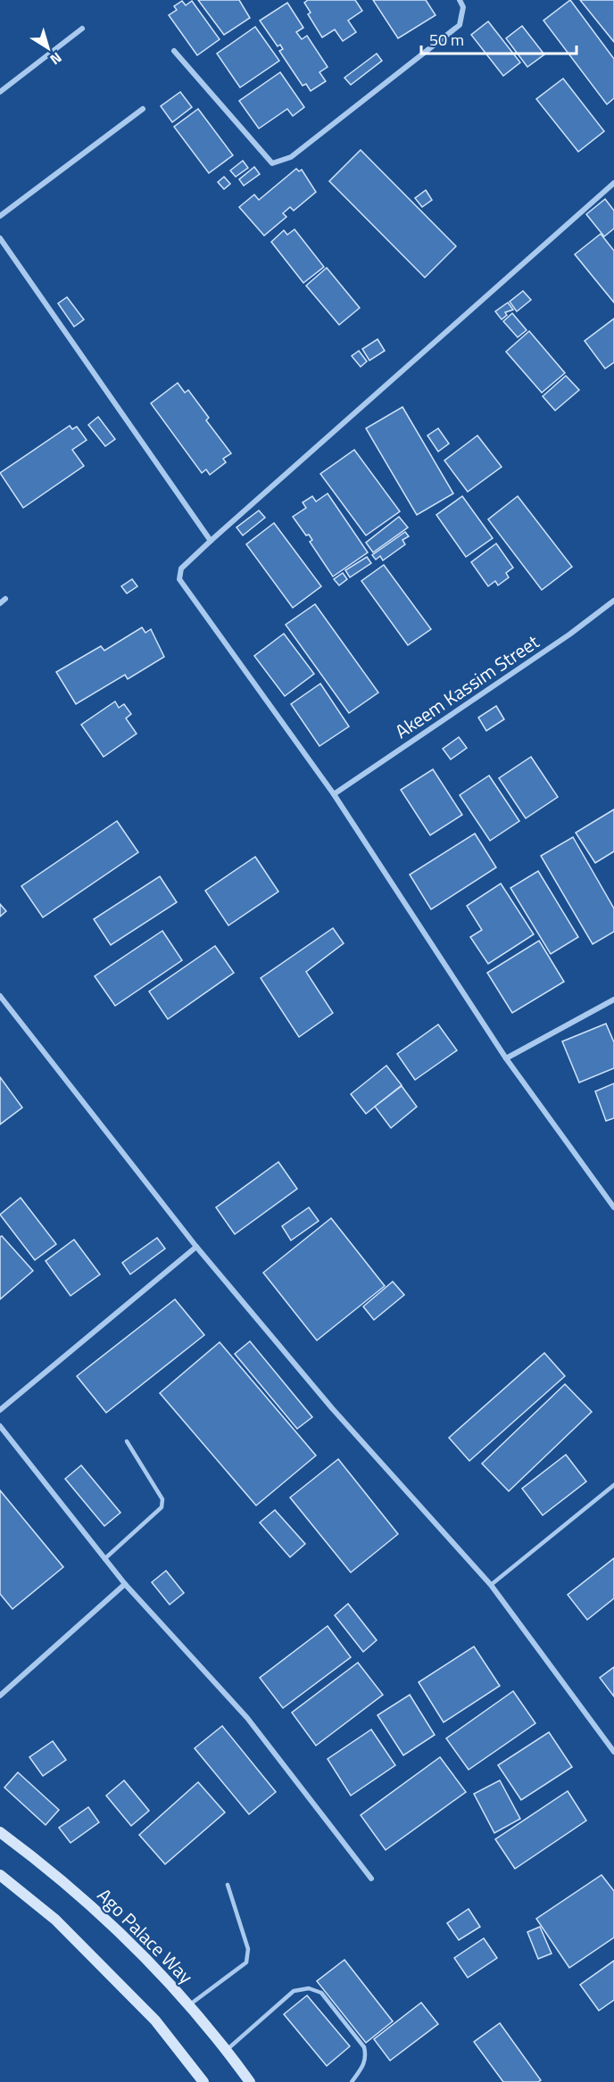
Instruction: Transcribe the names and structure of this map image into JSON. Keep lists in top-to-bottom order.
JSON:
{
  "streets": {
    "main road": ["Ago Palace Way"],
    "street": ["Akeem Kassim Street"]
  },
  "scale_bar": "50 m",
  "north": "bottom right"
}
